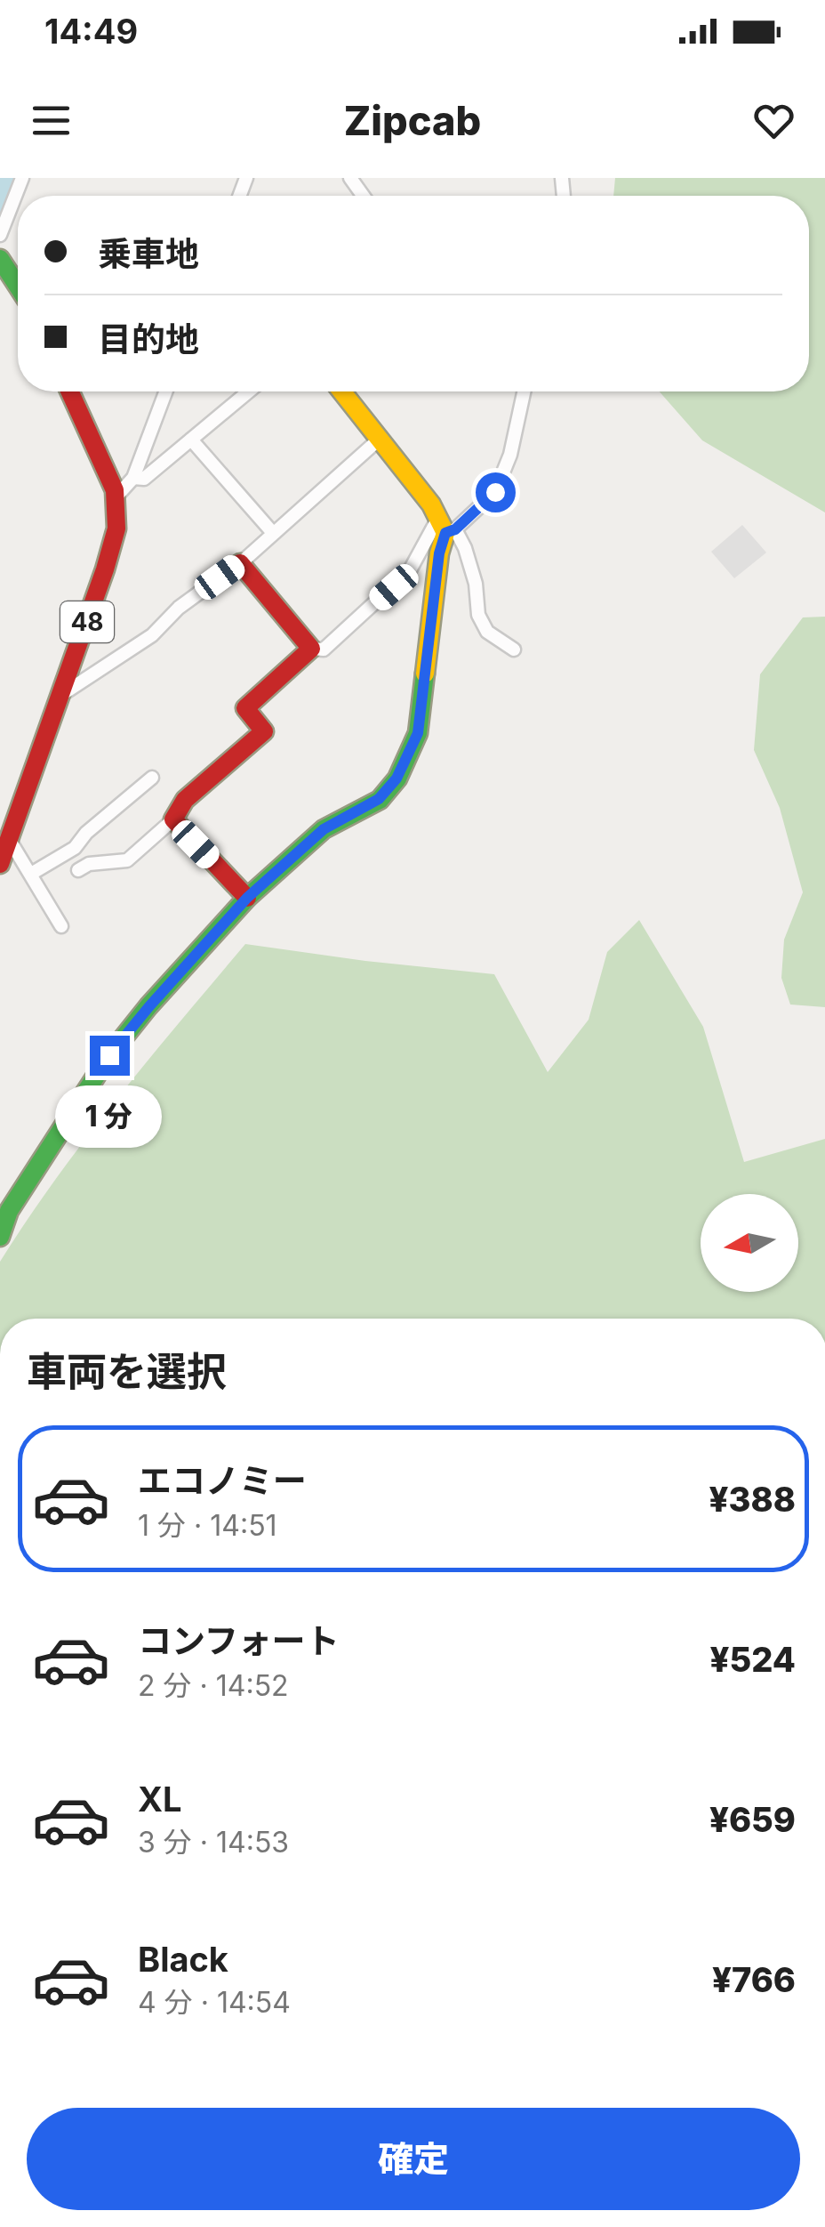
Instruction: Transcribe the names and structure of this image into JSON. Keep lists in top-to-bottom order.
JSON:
{
  "streets": {
    "street": ["48"]
  },
  "north": "left",
  "page": {
    "status": "14:49",
    "header": "Zipcab",
    "banner": ["乗車地", "目的地"],
    "bubble": "1 分",
    "heading": "車両を選択",
    "list": [
      {
        "name": "エコノミー",
        "note": "1 分 · 14:51",
        "value": "¥388"
      },
      {
        "name": "コンフォート",
        "note": "2 分 · 14:52",
        "value": "¥524"
      },
      {
        "name": "XL",
        "note": "3 分 · 14:53",
        "value": "¥659"
      },
      {
        "name": "Black",
        "note": "4 分 · 14:54",
        "value": "¥766"
      }
    ],
    "buttons": "確定"
  }
}
